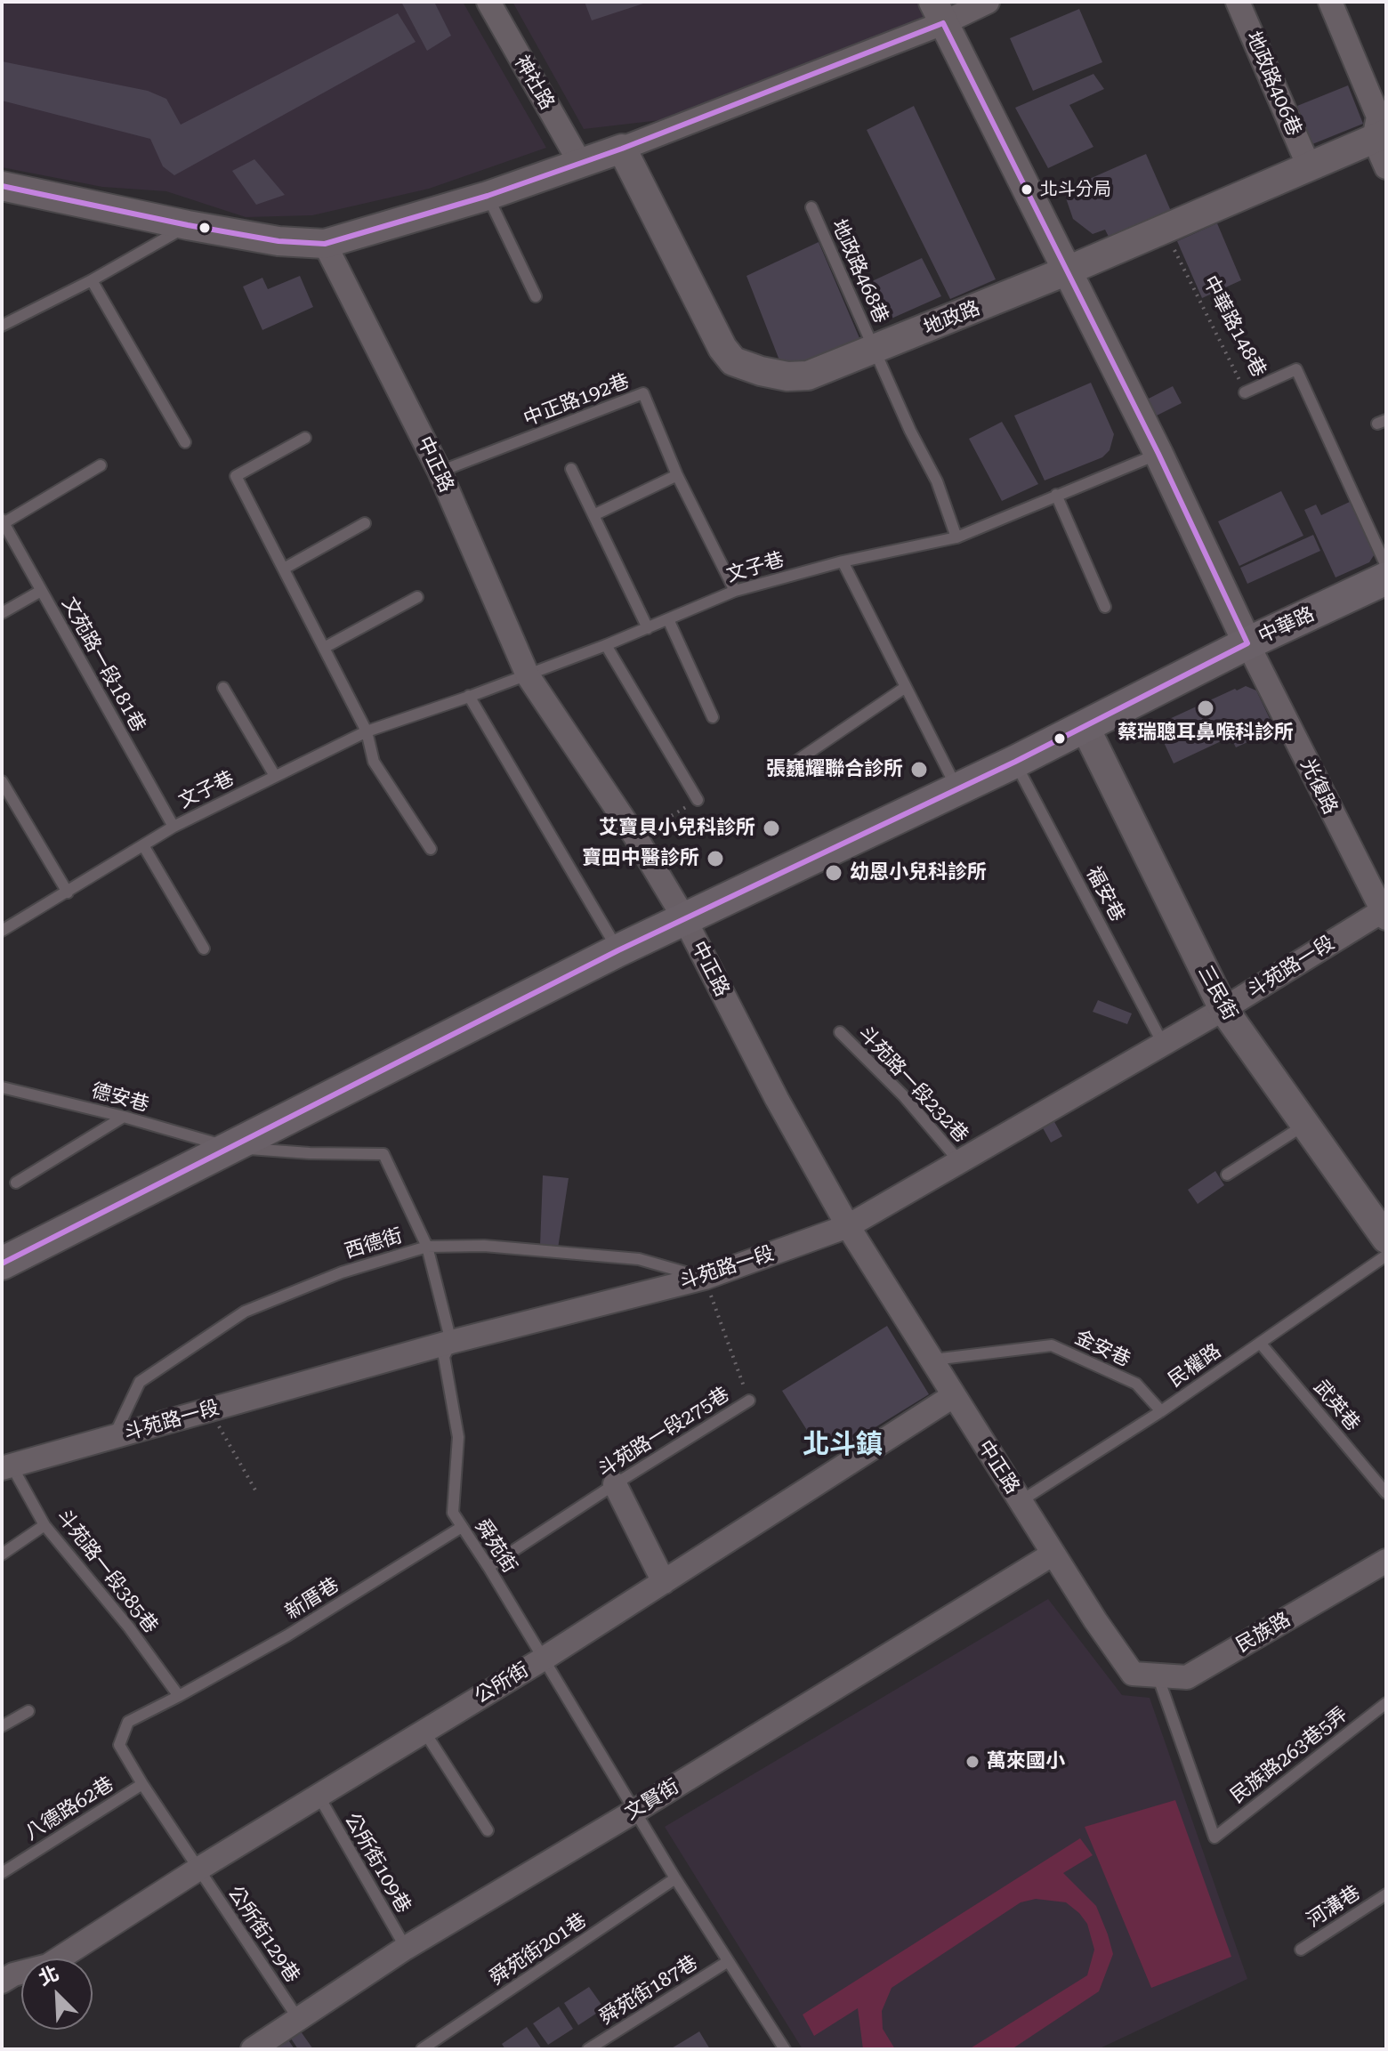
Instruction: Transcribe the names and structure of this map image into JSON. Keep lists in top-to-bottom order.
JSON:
{
  "streets": {
    "main road": ["中華路"],
    "street": [
      "神社路",
      "地政路406巷",
      "地政路",
      "中正路",
      "光復路",
      "斗苑路一段",
      "三民街",
      "民族路",
      "公所街",
      "文賢街"
    ],
    "lane": [
      "地政路468巷",
      "中華路148巷",
      "中正路192巷",
      "文子巷",
      "文苑路一段181巷",
      "福安巷",
      "斗苑路一段232巷",
      "德安巷",
      "西德街",
      "金安巷",
      "民權路",
      "武英巷",
      "斗苑路一段275巷",
      "舜苑街",
      "斗苑路一段385巷",
      "新厝巷",
      "民族路263巷5弄",
      "八德路62巷",
      "公所街109巷",
      "河溝巷",
      "公所街129巷",
      "舜苑街201巷",
      "舜苑街187巷"
    ]
  },
  "crossings": [
    ["地政路406巷", "地政路"],
    ["地政路468巷", "地政路"],
    ["地政路468巷", "文子巷"],
    ["地政路", "中華路148巷"],
    ["地政路", "光復路"],
    ["中正路192巷", "中正路"],
    ["中正路192巷", "文子巷"],
    ["中正路", "文子巷"],
    ["中正路", "中華路"],
    ["中正路", "斗苑路一段"],
    ["中正路", "金安巷"],
    ["中正路", "民權路"],
    ["中正路", "民族路"],
    ["中正路", "公所街"],
    ["中正路", "文賢街"],
    ["文子巷", "文苑路一段181巷"],
    ["文子巷", "光復路"],
    ["中華路", "光復路"],
    ["中華路", "福安巷"],
    ["中華路", "三民街"],
    ["中華路", "德安巷"],
    ["中華路", "舜苑街"],
    ["光復路", "斗苑路一段"],
    ["福安巷", "斗苑路一段"],
    ["斗苑路一段", "三民街"],
    ["斗苑路一段", "斗苑路一段232巷"],
    ["斗苑路一段", "西德街"],
    ["斗苑路一段", "斗苑路一段275巷"],
    ["斗苑路一段", "舜苑街"],
    ["斗苑路一段", "斗苑路一段385巷"],
    ["德安巷", "舜苑街"],
    ["西德街", "斗苑路一段275巷"],
    ["西德街", "舜苑街"],
    ["金安巷", "民權路"],
    ["民權路", "武英巷"],
    ["斗苑路一段275巷", "舜苑街"],
    ["舜苑街", "新厝巷"],
    ["舜苑街", "公所街"],
    ["舜苑街", "文賢街"],
    ["舜苑街", "舜苑街201巷"],
    ["舜苑街", "舜苑街187巷"],
    ["斗苑路一段385巷", "新厝巷"],
    ["新厝巷", "八德路62巷"],
    ["民族路", "民族路263巷5弄"],
    ["公所街", "八德路62巷"],
    ["公所街", "公所街109巷"],
    ["公所街", "公所街129巷"],
    ["文賢街", "公所街109巷"],
    ["文賢街", "公所街129巷"],
    ["八德路62巷", "公所街129巷"]
  ],
  "districts": ["北斗鎮"],
  "places": [
    "北斗分局",
    "蔡瑞聰耳鼻喉科診所",
    "張巍耀聯合診所",
    "艾寶貝小兒科診所",
    "寶田中醫診所",
    "幼恩小兒科診所",
    "萬來國小"
  ],
  "north": "top left"
}
